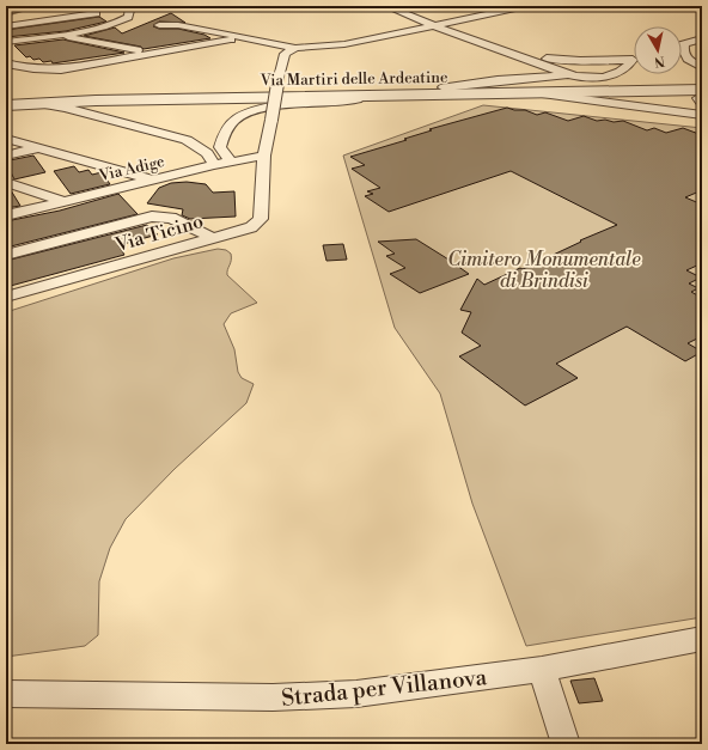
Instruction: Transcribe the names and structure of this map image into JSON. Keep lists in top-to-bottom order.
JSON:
{
  "streets": {
    "street": [
      "Via Martiri delle Ardeatine",
      "Via Adige",
      "Via Ticino",
      "Strada per Villanova"
    ]
  },
  "crossings": [
    ["Via Adige", "Via Ticino"]
  ],
  "parks": ["Cimitero Monumentale di Brindisi"],
  "north": "bottom"
}
